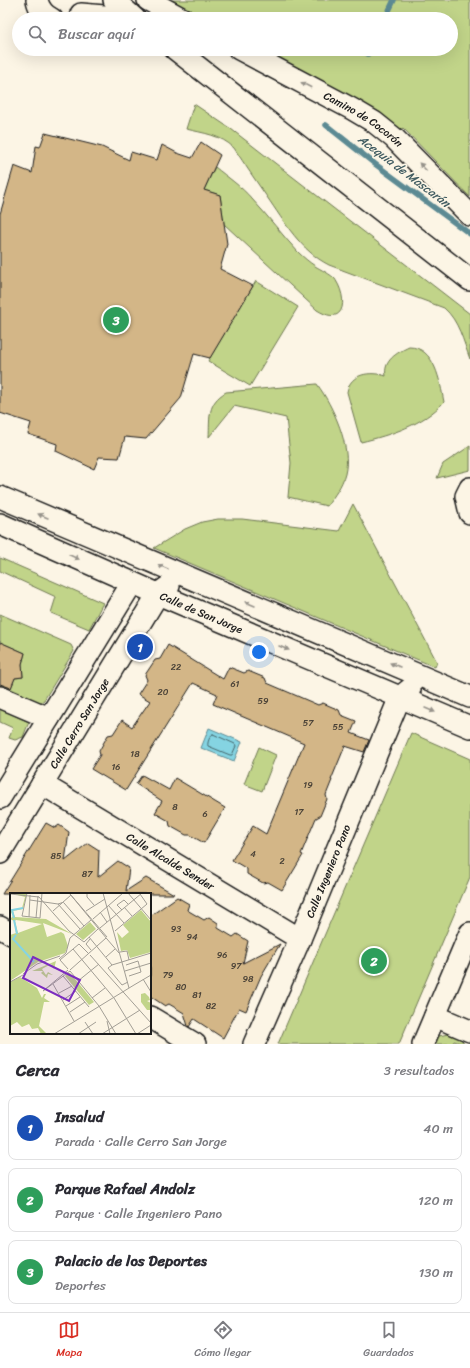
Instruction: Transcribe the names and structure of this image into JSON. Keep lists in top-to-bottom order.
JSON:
{
  "streets": {
    "street": [
      "Camino de Cocorón",
      "Calle de San Jorge",
      "Calle Cerro San Jorge",
      "Calle Alcalde Sender",
      "Calle Ingeniero Pano"
    ]
  },
  "crossings": [
    ["Calle de San Jorge", "Calle Cerro San Jorge"],
    ["Calle de San Jorge", "Calle Ingeniero Pano"],
    ["Calle Cerro San Jorge", "Calle Alcalde Sender"],
    ["Calle Alcalde Sender", "Calle Ingeniero Pano"]
  ],
  "water": ["Acequia de Mascarán"],
  "house_numbers": [
    "22",
    "61",
    "20",
    "59",
    "57",
    "55",
    "18",
    "16",
    "19",
    "8",
    "17",
    "6",
    "4",
    "85",
    "2",
    "87",
    "93",
    "94",
    "96",
    "97",
    "79",
    "98",
    "80",
    "81",
    "82"
  ],
  "page": {
    "search": "Buscar aquí",
    "pins": ["3", "1", "2"],
    "heading": ["Cerca", "3 resultados"],
    "list": [
      {
        "mark": "1",
        "name": "Insalud",
        "note": "Parada · Calle Cerro San Jorge",
        "value": "40 m"
      },
      {
        "mark": "2",
        "name": "Parque Rafael Andolz",
        "note": "Parque · Calle Ingeniero Pano",
        "value": "120 m"
      },
      {
        "mark": "3",
        "name": "Palacio de los Deportes",
        "note": "Deportes",
        "value": "130 m"
      }
    ],
    "nav": ["Mapa", "Cómo llegar", "Guardados"]
  }
}
